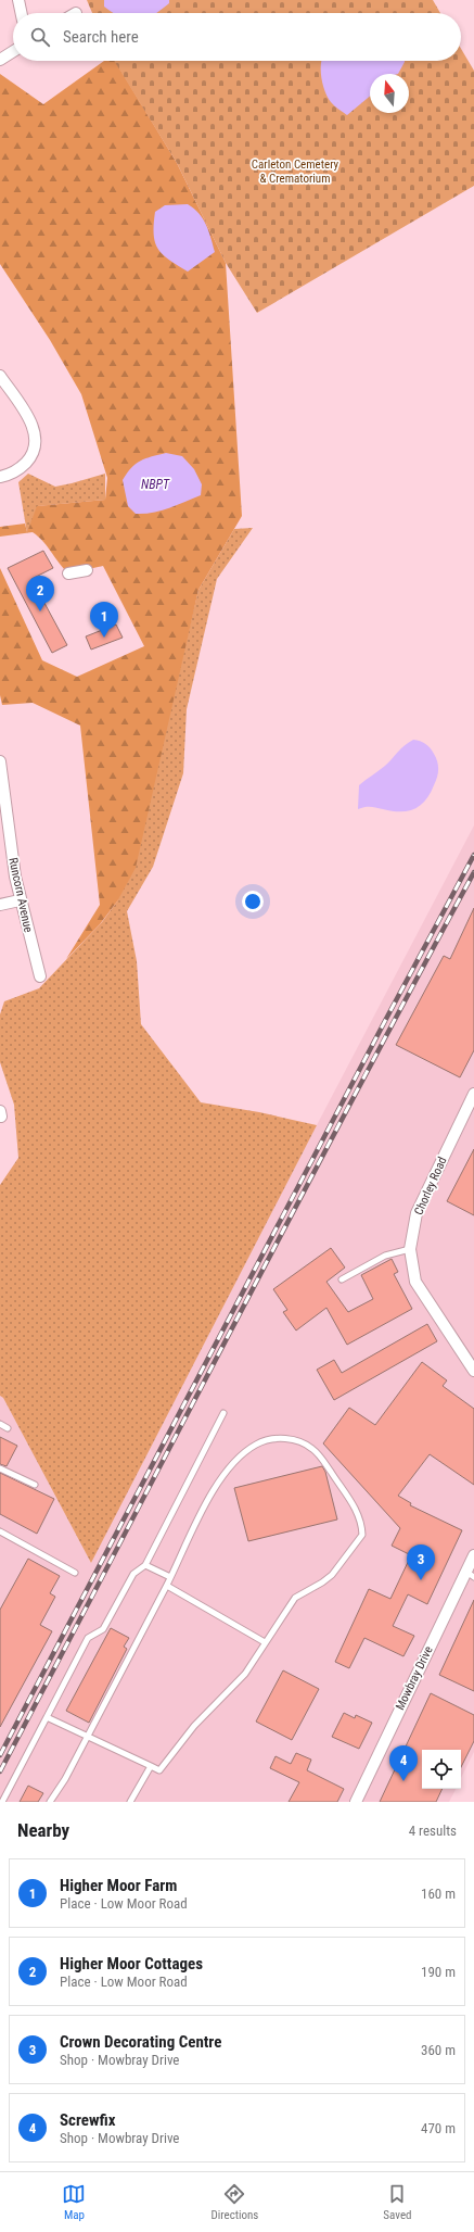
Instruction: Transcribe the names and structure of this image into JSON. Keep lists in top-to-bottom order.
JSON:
{
  "streets": {
    "street": ["Runcorn Avenue", "Chorley Road", "Mowbray Drive"]
  },
  "water": ["NBPT"],
  "parks": ["Carleton Cemetery & Crematorium"],
  "north": "top",
  "page": {
    "search": "Search here",
    "pins": [
      "2",
      "1",
      "3",
      "4"
    ],
    "heading": ["Nearby", "4 results"],
    "list": [
      {
        "mark": "1",
        "name": "Higher Moor Farm",
        "note": "Place · Low Moor Road",
        "value": "160 m"
      },
      {
        "mark": "2",
        "name": "Higher Moor Cottages",
        "note": "Place · Low Moor Road",
        "value": "190 m"
      },
      {
        "mark": "3",
        "name": "Crown Decorating Centre",
        "note": "Shop · Mowbray Drive",
        "value": "360 m"
      },
      {
        "mark": "4",
        "name": "Screwfix",
        "note": "Shop · Mowbray Drive",
        "value": "470 m"
      }
    ],
    "nav": ["Map", "Directions", "Saved"]
  }
}
